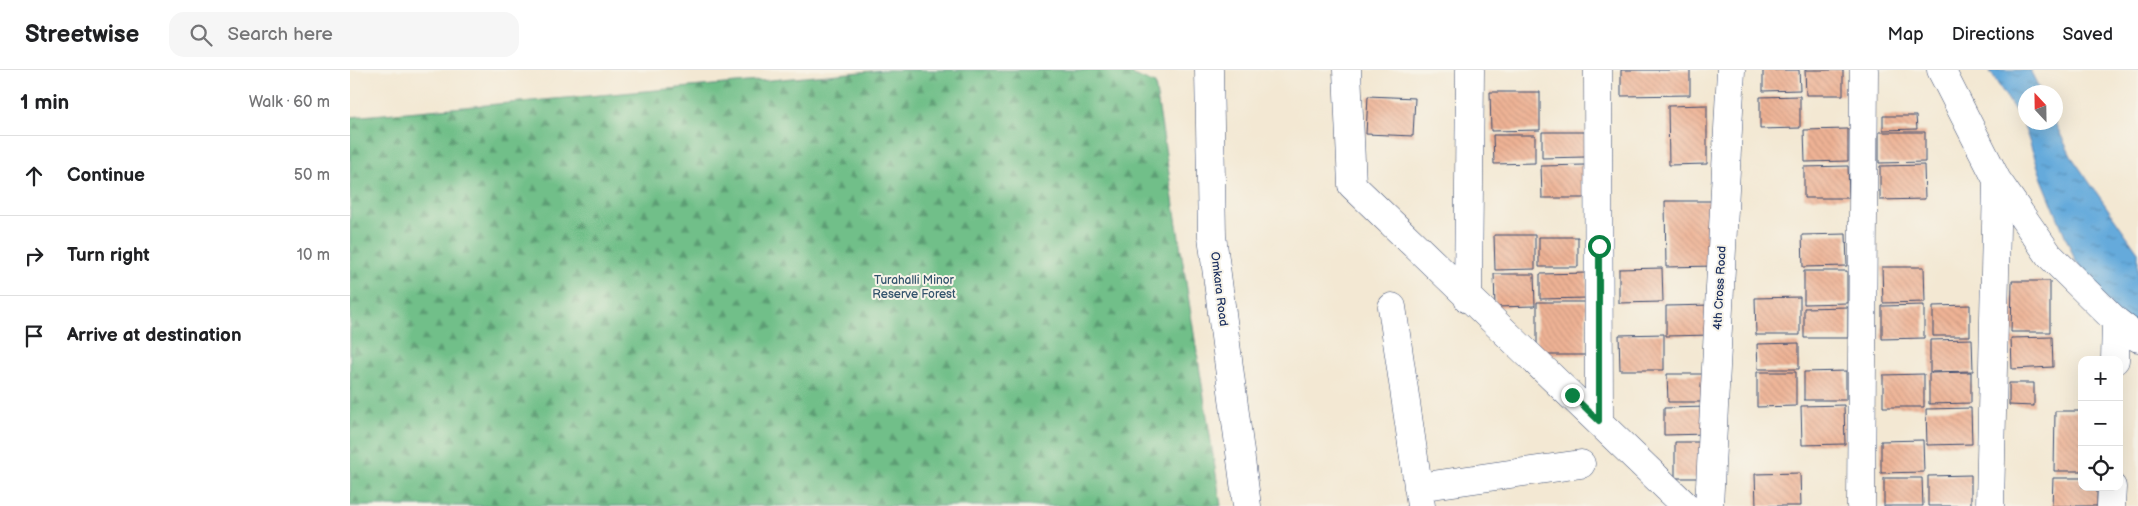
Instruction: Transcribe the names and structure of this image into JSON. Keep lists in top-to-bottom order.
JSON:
{
  "streets": {
    "street": ["4th Cross Road", "Omkara Road"]
  },
  "parks": ["Turahalli Minor Reserve Forest"],
  "north": "top",
  "page": {
    "header": "Streetwise",
    "search": "Search here",
    "nav": ["Map", "Directions", "Saved"],
    "heading": ["1 min", "Walk · 60 m"],
    "list": [
      ["Continue", "50 m"],
      ["Turn right", "10 m"],
      "Arrive at destination"
    ],
    "map_buttons": ["+", "−"]
  }
}
